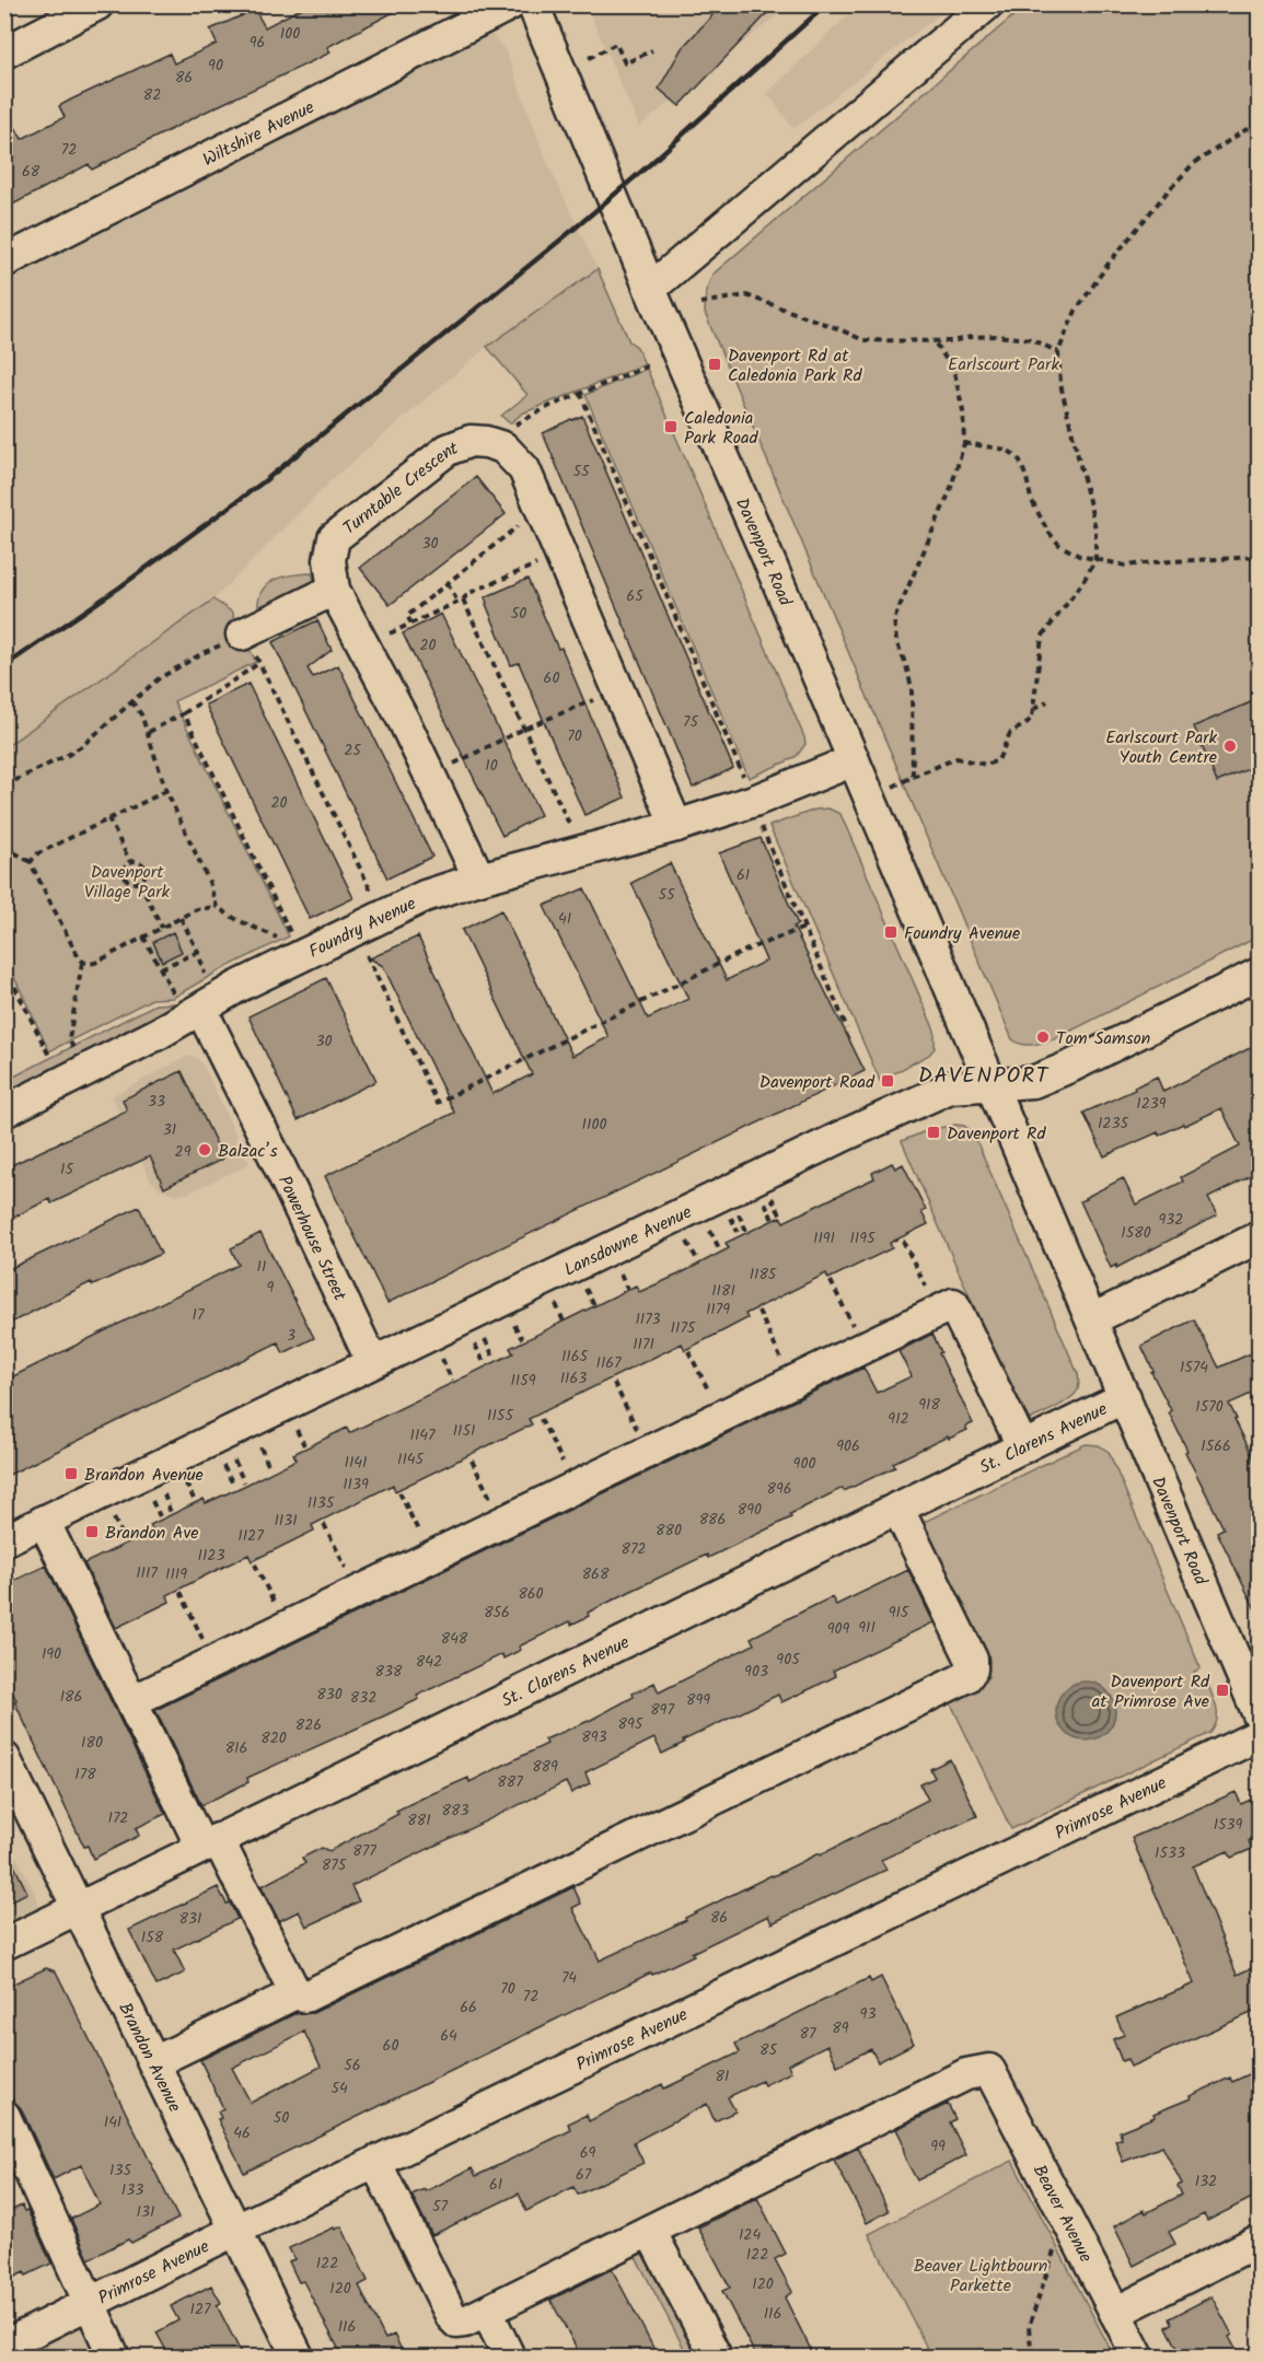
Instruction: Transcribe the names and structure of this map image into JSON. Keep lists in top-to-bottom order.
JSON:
{
  "streets": {
    "street": [
      "Wiltshire Avenue",
      "Turntable Crescent",
      "Davenport Road",
      "Foundry Avenue",
      "Powerhouse Street",
      "Lansdowne Avenue",
      "St. Clarens Avenue",
      "Primrose Avenue",
      "Brandon Avenue",
      "Beaver Avenue"
    ]
  },
  "crossings": [
    ["Turntable Crescent", "Foundry Avenue"],
    ["Davenport Road", "Foundry Avenue"],
    ["Davenport Road", "Lansdowne Avenue"],
    ["Davenport Road", "St. Clarens Avenue"],
    ["Foundry Avenue", "Powerhouse Street"],
    ["Powerhouse Street", "Lansdowne Avenue"],
    ["St. Clarens Avenue", "Brandon Avenue"],
    ["Primrose Avenue", "Brandon Avenue"]
  ],
  "districts": ["DAVENPORT"],
  "parks": ["Earlscourt Park", "Davenport Village Park", "Beaver Lightbourn Parkette"],
  "places": {
    "transit": [
      "Davenport Rd at Caledonia Park Rd",
      "Caledonia Park Road",
      "Foundry Avenue",
      "Davenport Road",
      "Davenport Rd",
      "Brandon Avenue",
      "Brandon Ave",
      "Davenport Rd at Primrose Ave"
    ],
    "other": ["Earlscourt Park Youth Centre", "Tom Samson", "Balzac’s"]
  },
  "house_numbers": [
    "100",
    "96",
    "90",
    "86",
    "82",
    "72",
    "68",
    "55",
    "30",
    "65",
    "50",
    "20",
    "60",
    "75",
    "70",
    "25",
    "10",
    "20",
    "61",
    "55",
    "41",
    "30",
    "33",
    "1239",
    "1235",
    "1100",
    "31",
    "29",
    "15",
    "932",
    "1580",
    "1191",
    "1195",
    "11",
    "1185",
    "9",
    "1181",
    "1179",
    "17",
    "1173",
    "1175",
    "3",
    "1171",
    "1165",
    "1167",
    "1574",
    "1163",
    "1159",
    "918",
    "1570",
    "1155",
    "912",
    "1151",
    "1147",
    "906",
    "1566",
    "1145",
    "1141",
    "900",
    "1139",
    "896",
    "1135",
    "890",
    "886",
    "1131",
    "880",
    "1127",
    "872",
    "1123",
    "1117",
    "1119",
    "868",
    "860",
    "856",
    "915",
    "911",
    "909",
    "848",
    "190",
    "905",
    "842",
    "838",
    "903",
    "830",
    "186",
    "832",
    "899",
    "897",
    "895",
    "826",
    "893",
    "820",
    "180",
    "816",
    "889",
    "178",
    "887",
    "883",
    "172",
    "881",
    "1539",
    "877",
    "1533",
    "875",
    "86",
    "831",
    "158",
    "74",
    "70",
    "72",
    "66",
    "93",
    "89",
    "87",
    "64",
    "60",
    "85",
    "56",
    "81",
    "54",
    "50",
    "141",
    "46",
    "99",
    "69",
    "135",
    "67",
    "132",
    "61",
    "133",
    "57",
    "131",
    "124",
    "122",
    "122",
    "120",
    "120",
    "127",
    "116",
    "116"
  ]
}
